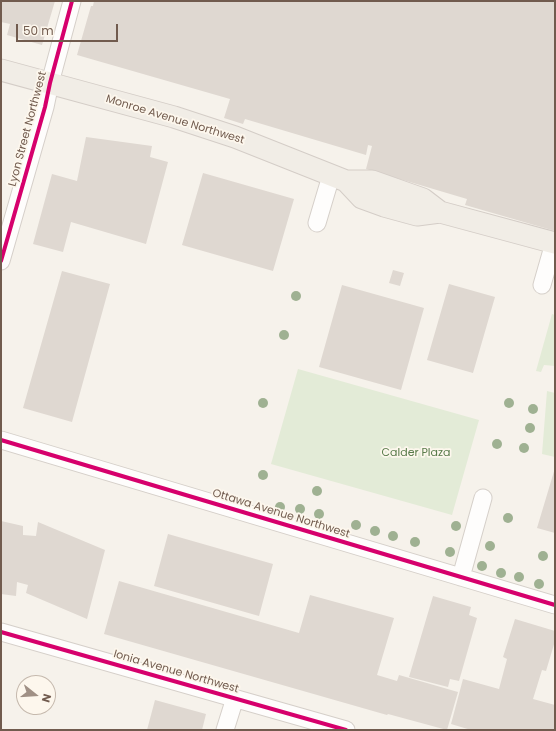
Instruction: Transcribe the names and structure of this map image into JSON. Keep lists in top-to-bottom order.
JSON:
{
  "streets": {
    "main road": ["Monroe Avenue Northwest"],
    "street": ["Lyon Street Northwest", "Ottawa Avenue Northwest", "Ionia Avenue Northwest"]
  },
  "crossings": [
    ["Monroe Avenue Northwest", "Lyon Street Northwest"]
  ],
  "parks": ["Calder Plaza"],
  "scale_bar": "50 m",
  "north": "right"
}
